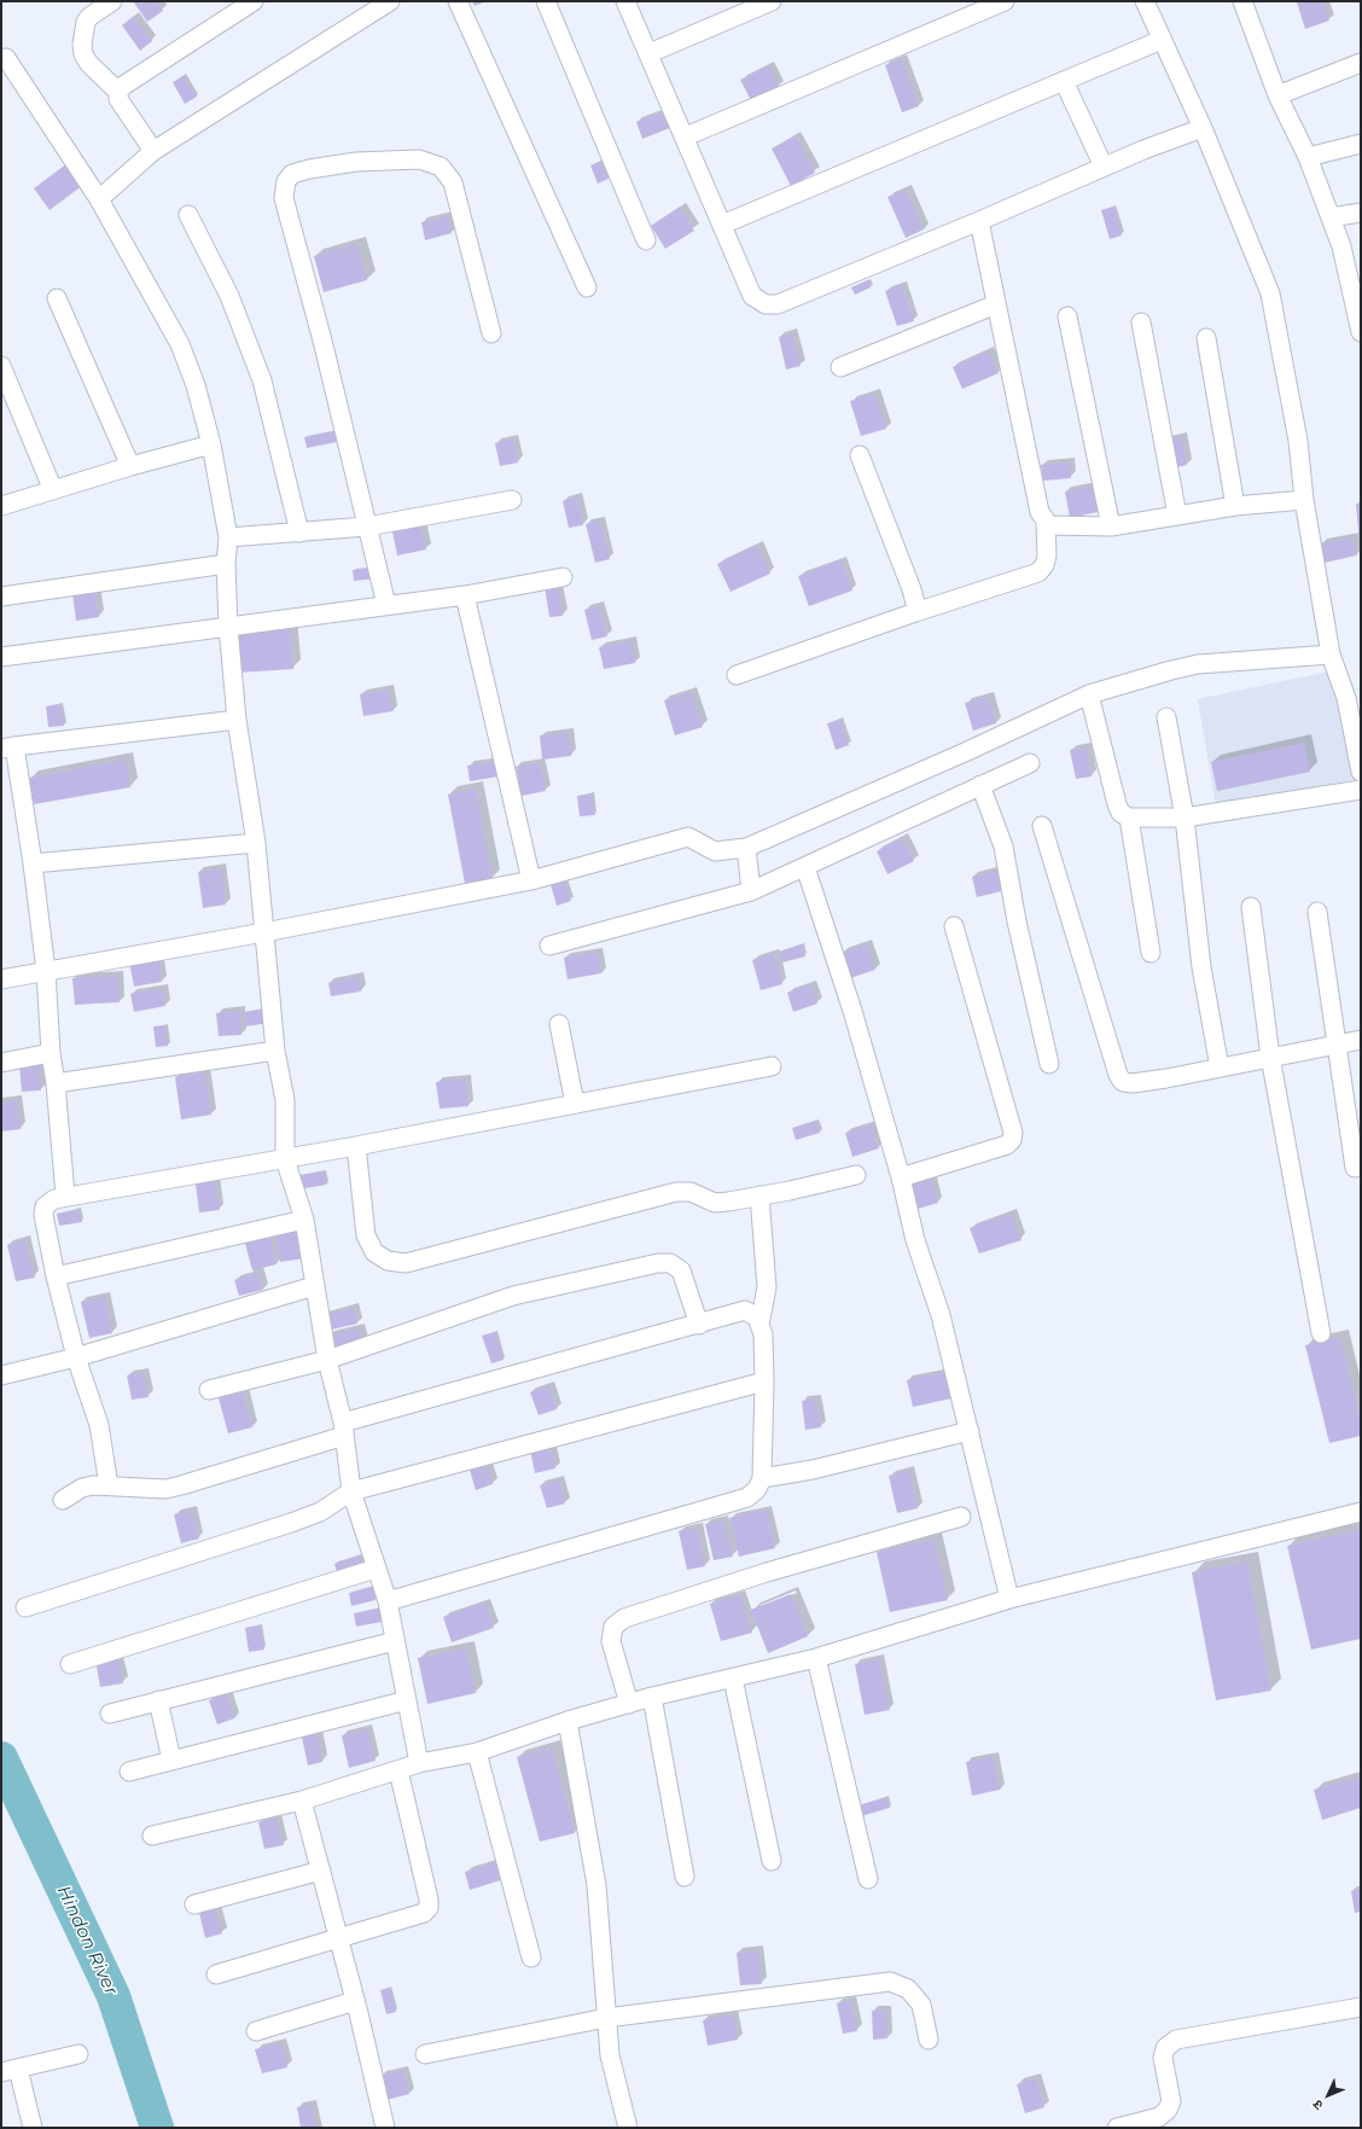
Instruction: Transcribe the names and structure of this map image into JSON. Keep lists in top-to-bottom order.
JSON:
{
  "water": ["Hindon River"],
  "north": "bottom left"
}
